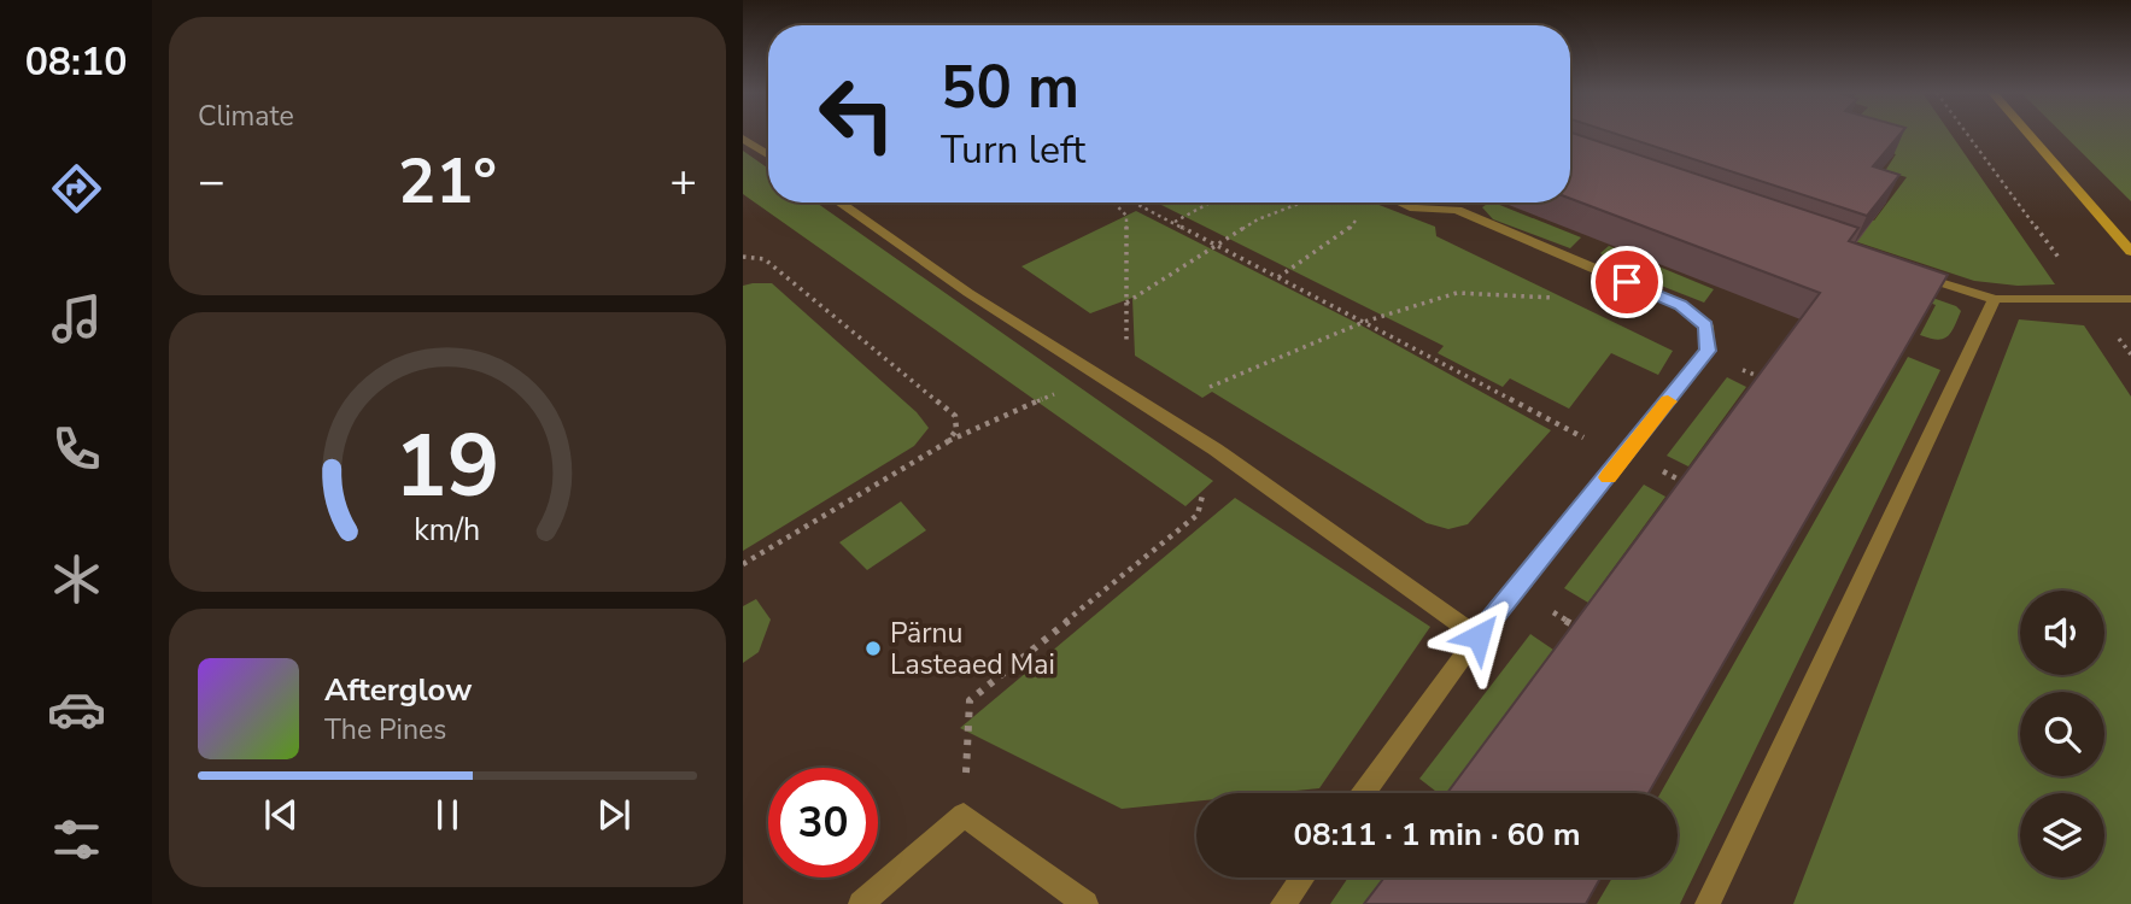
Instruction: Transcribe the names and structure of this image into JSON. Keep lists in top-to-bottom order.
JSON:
{
  "places": ["Pärnu Lasteaed Mai"],
  "page": {
    "tabs": "08:10",
    "tile": "Climate",
    "turn": ["50 m", "Turn left"],
    "heat": ["−", "21°", "+"],
    "song": ["Afterglow", "The Pines"],
    "limit": "30",
    "trip": "08:11 · 1 min · 60 m",
    "gauge": ["19", "km/h"]
  }
}
